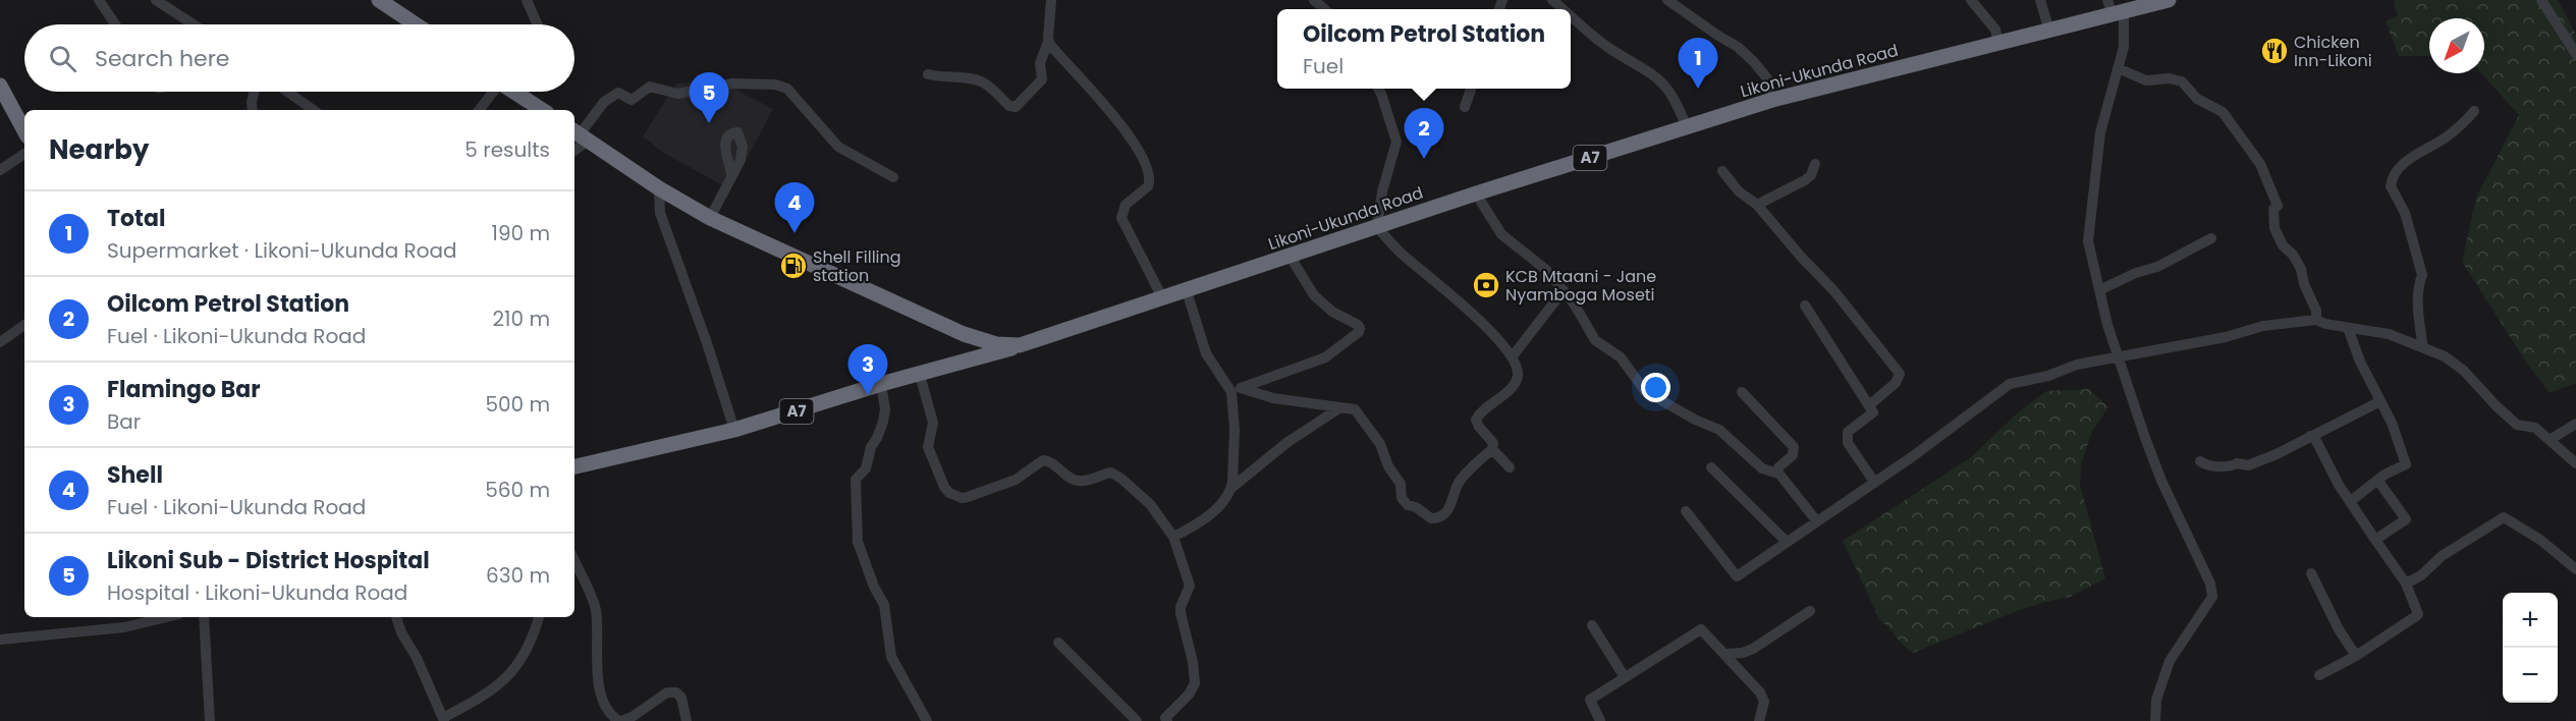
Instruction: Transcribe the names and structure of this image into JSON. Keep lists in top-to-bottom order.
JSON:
{
  "streets": {
    "highway": ["Likoni-Ukunda Road", "A7"]
  },
  "crossings": [
    ["Likoni-Ukunda Road", "A7"]
  ],
  "places": {
    "restaurant": ["Chicken Inn-Likoni"],
    "fuel station": ["Shell Filling station"],
    "bank": ["KCB Mtaani - Jane Nyamboga Moseti"]
  },
  "north": "bottom left",
  "page": {
    "popup": ["Oilcom Petrol Station", "Fuel"],
    "search": "Search here",
    "pins": [
      "1",
      "5",
      "2",
      "4",
      "3"
    ],
    "heading": ["Nearby", "5 results"],
    "list": [
      {
        "mark": "1",
        "name": "Total",
        "note": "Supermarket · Likoni-Ukunda Road",
        "value": "190 m"
      },
      {
        "mark": "2",
        "name": "Oilcom Petrol Station",
        "note": "Fuel · Likoni-Ukunda Road",
        "value": "210 m"
      },
      {
        "mark": "3",
        "name": "Flamingo Bar",
        "note": "Bar",
        "value": "500 m"
      },
      {
        "mark": "4",
        "name": "Shell",
        "note": "Fuel · Likoni-Ukunda Road",
        "value": "560 m"
      },
      {
        "mark": "5",
        "name": "Likoni Sub - District Hospital",
        "note": "Hospital · Likoni-Ukunda Road",
        "value": "630 m"
      }
    ],
    "map_buttons": ["+", "−"]
  }
}
